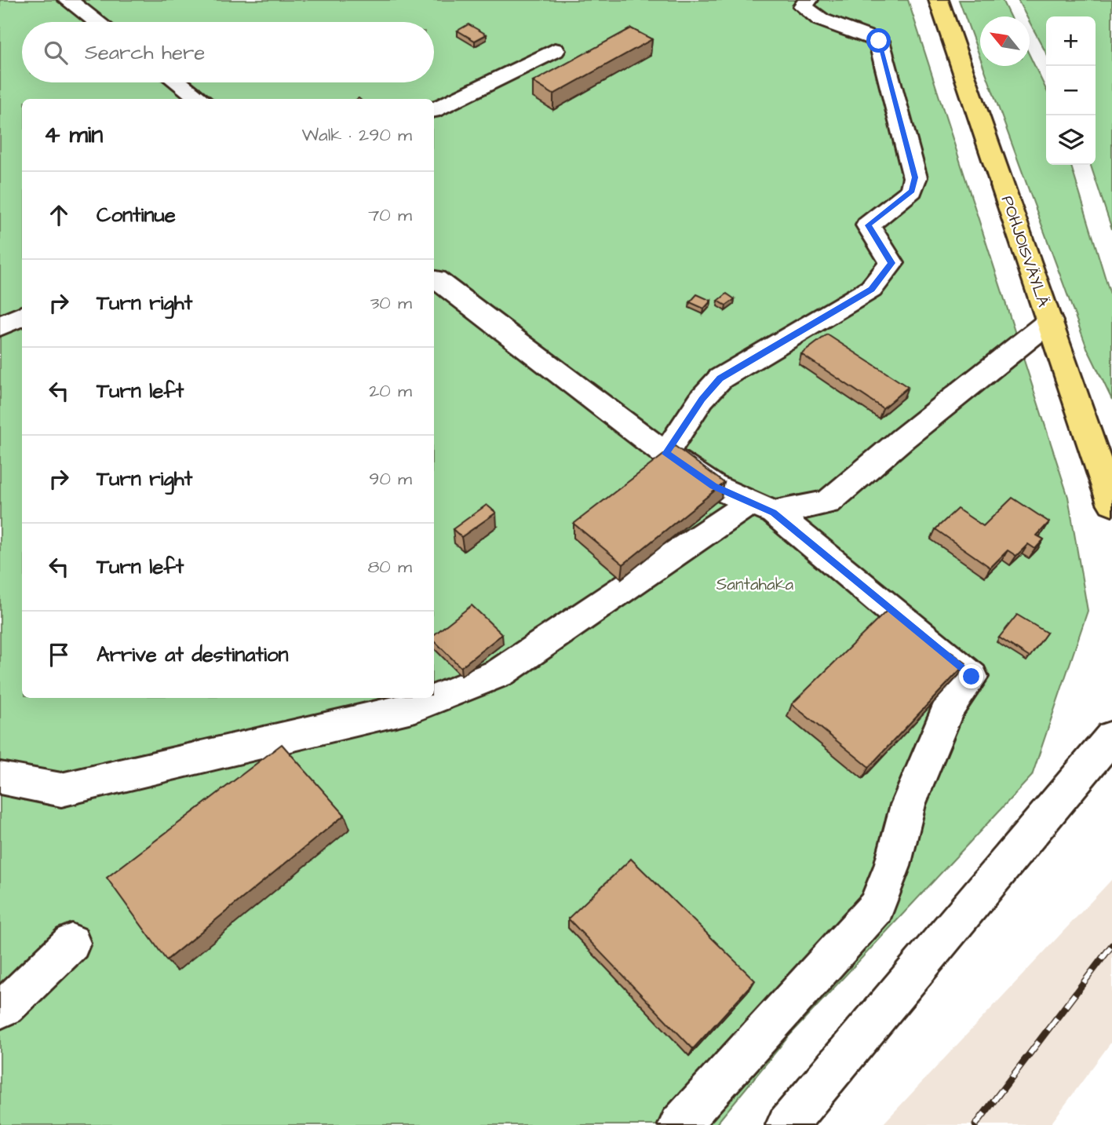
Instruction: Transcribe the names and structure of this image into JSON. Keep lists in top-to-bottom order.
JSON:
{
  "streets": {
    "main road": ["POHJOISVÄYLÄ"]
  },
  "parks": ["Santahaka"],
  "north": "top left",
  "page": {
    "map_buttons": ["+", "−"],
    "search": "Search here",
    "heading": ["4 min", "Walk · 290 m"],
    "list": [
      ["Continue", "70 m"],
      ["Turn right", "30 m"],
      ["Turn left", "20 m"],
      ["Turn right", "90 m"],
      ["Turn left", "80 m"],
      "Arrive at destination"
    ]
  }
}
